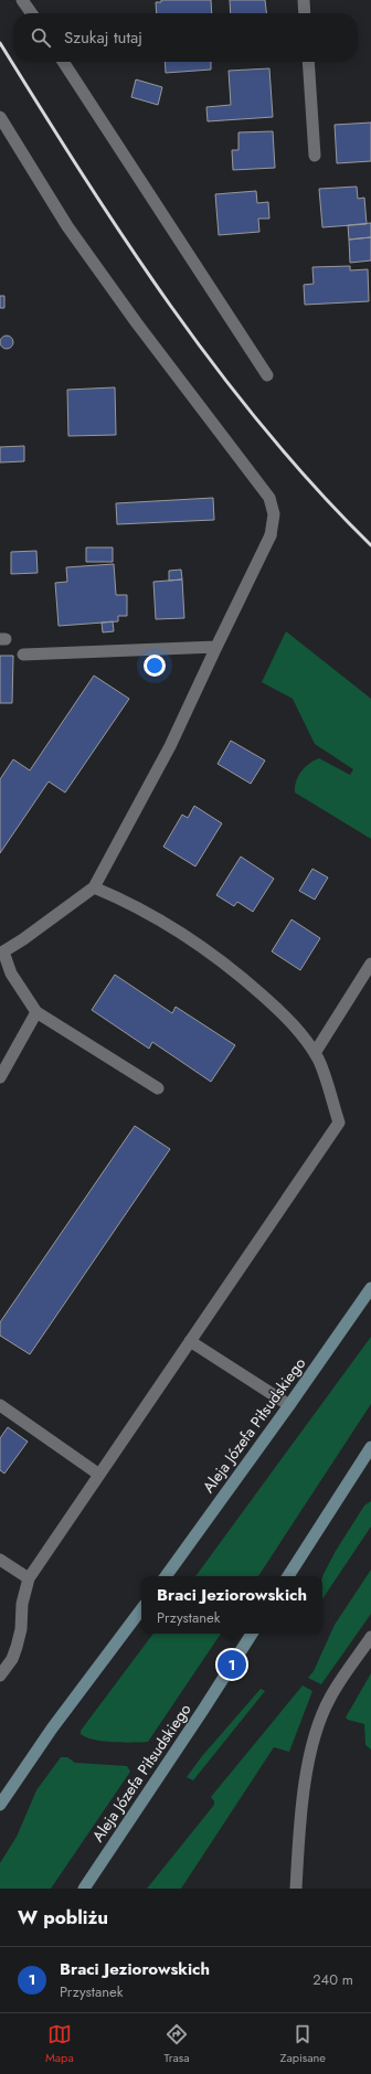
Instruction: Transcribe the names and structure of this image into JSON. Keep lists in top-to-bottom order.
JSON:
{
  "streets": {
    "main road": ["Aleja Józefa Piłsudskiego"]
  },
  "page": {
    "search": "Szukaj tutaj",
    "popup": ["Braci Jeziorowskich", "Przystanek"],
    "pins": "1",
    "heading": "W pobliżu",
    "list": [
      {
        "mark": "1",
        "name": "Braci Jeziorowskich",
        "note": "Przystanek",
        "value": "240 m"
      }
    ],
    "nav": ["Mapa", "Trasa", "Zapisane"]
  }
}
